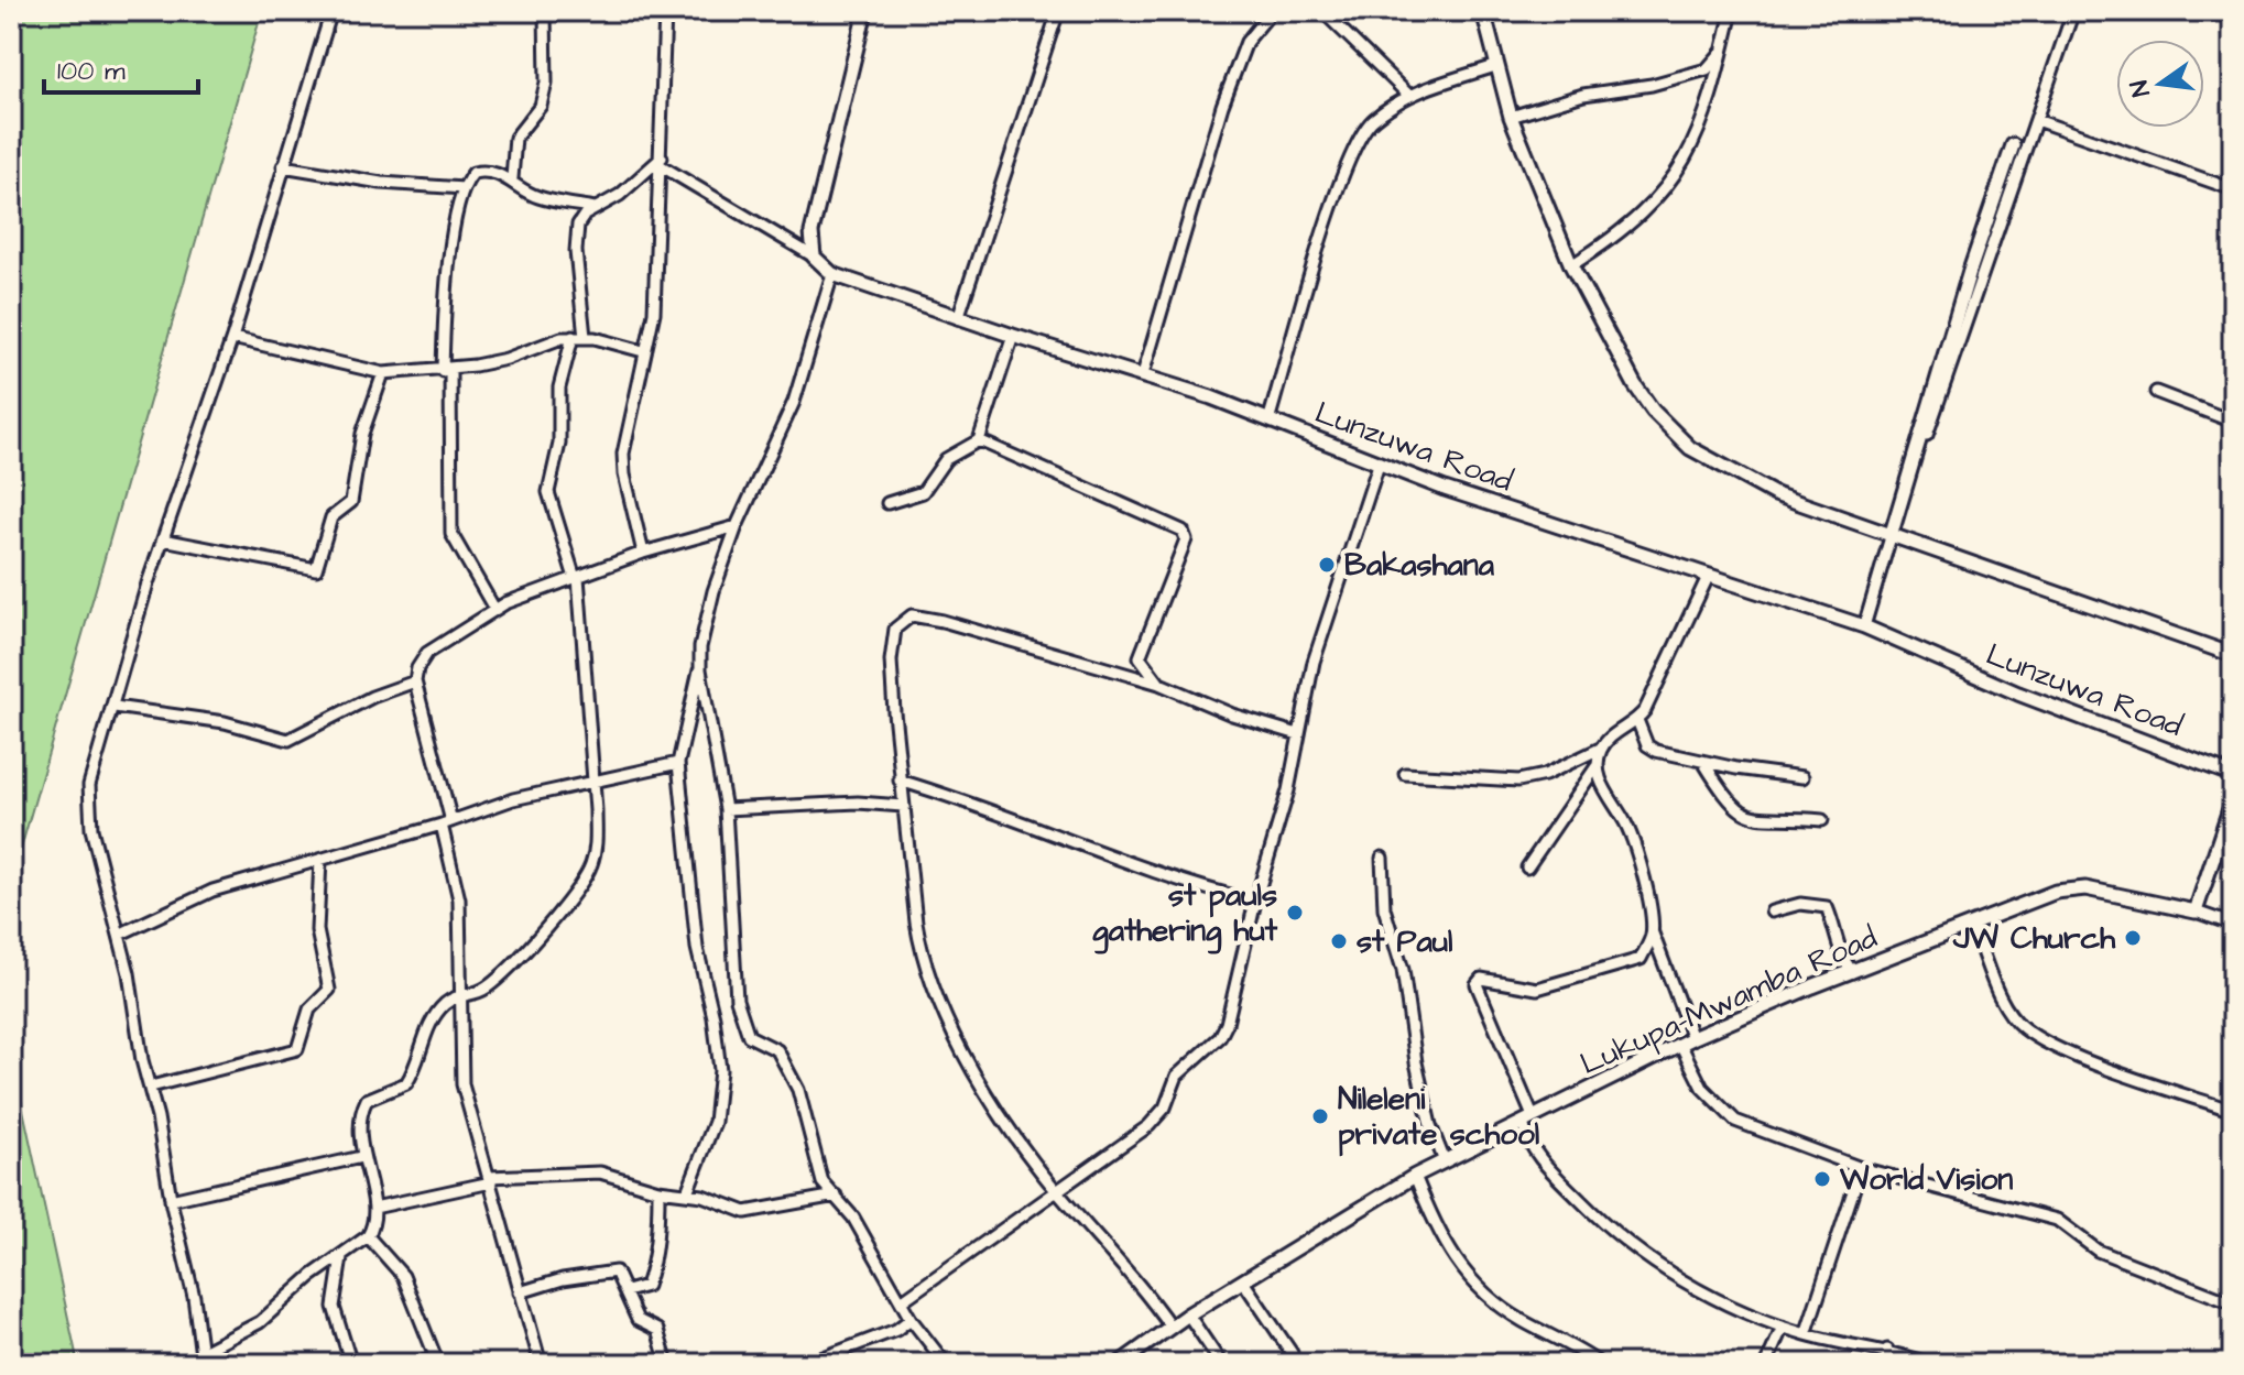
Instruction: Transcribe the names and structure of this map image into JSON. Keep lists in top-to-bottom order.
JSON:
{
  "streets": {
    "street": ["Lunzuwa Road", "Lukupa-Mwamba Road"]
  },
  "places": [
    "Bakashana",
    "st pauls gathering hut",
    "JW Church",
    "st Paul",
    "Nileleni private school",
    "World Vision"
  ],
  "scale_bar": "100 m",
  "north": "left"
}
